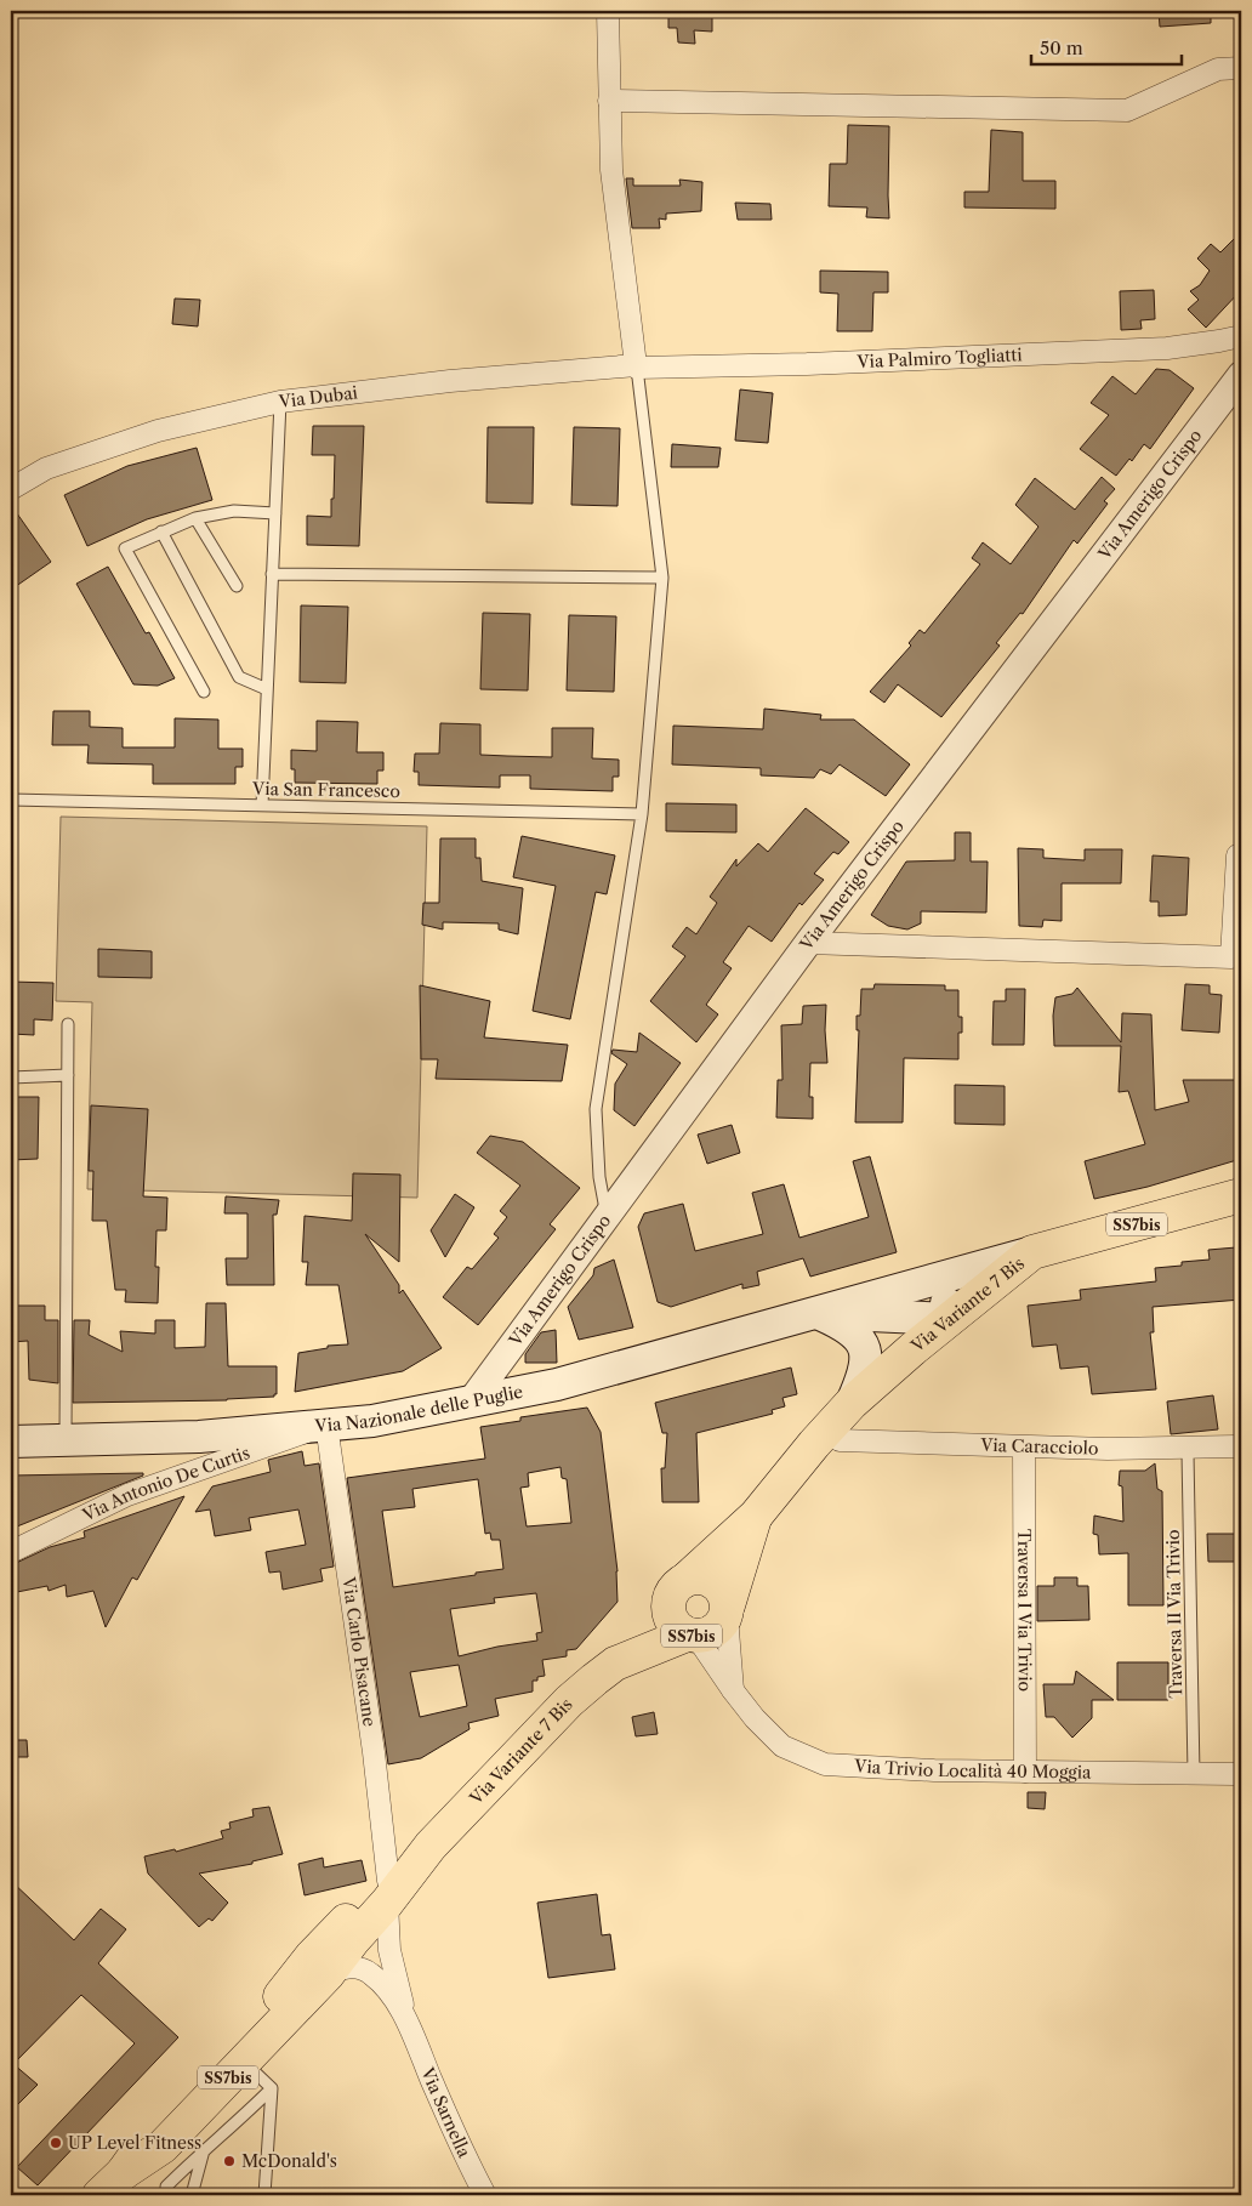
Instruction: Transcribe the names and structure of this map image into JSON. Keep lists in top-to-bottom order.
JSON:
{
  "streets": {
    "main road": ["SS7bis", "Via Variante 7 Bis", "Via Nazionale delle Puglie"],
    "street": [
      "Via Palmiro Togliatti",
      "Via Dubai",
      "Via Amerigo Crispo",
      "Via Caracciolo",
      "Via Antonio De Curtis",
      "Traversa I Via Trivio",
      "Via Carlo Pisacane",
      "Via Trivio Località 40 Moggia",
      "Via Sarnella"
    ],
    "lane": ["Via San Francesco", "Traversa II Via Trivio"]
  },
  "crossings": [
    ["Via Palmiro Togliatti", "Via Dubai"],
    ["Via Amerigo Crispo", "Via Nazionale delle Puglie"],
    ["SS7bis", "Via Variante 7 Bis"],
    ["SS7bis", "Via Trivio Località 40 Moggia"],
    ["Via Variante 7 Bis", "Via Nazionale delle Puglie"],
    ["Via Variante 7 Bis", "Via Carlo Pisacane"],
    ["Via Variante 7 Bis", "Via Trivio Località 40 Moggia"],
    ["Via Nazionale delle Puglie", "Via Antonio De Curtis"],
    ["Via Nazionale delle Puglie", "Via Carlo Pisacane"],
    ["Via Caracciolo", "Traversa I Via Trivio"],
    ["Via Antonio De Curtis", "Via Carlo Pisacane"],
    ["Traversa I Via Trivio", "Via Trivio Località 40 Moggia"],
    ["Traversa II Via Trivio", "Via Trivio Località 40 Moggia"],
    ["Via Carlo Pisacane", "Via Sarnella"]
  ],
  "places": ["UP Level Fitness", "McDonald's"],
  "scale_bar": "50 m"
}
